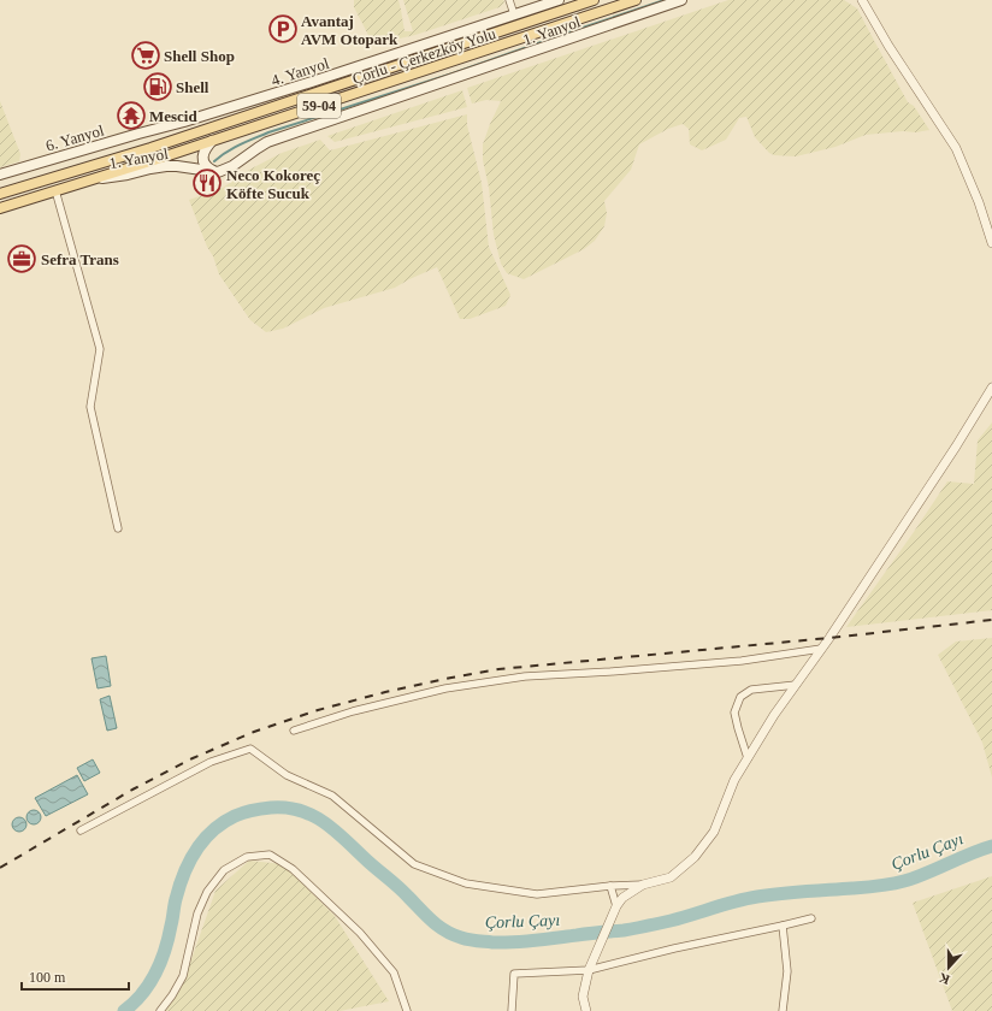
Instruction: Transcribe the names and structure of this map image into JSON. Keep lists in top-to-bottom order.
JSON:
{
  "streets": {
    "main road": [
      "1. Yanyol",
      "Çorlu - Çerkezköy Yolu",
      "4. Yanyol",
      "59-04",
      "6. Yanyol"
    ]
  },
  "crossings": [
    ["1. Yanyol", "Çorlu - Çerkezköy Yolu"],
    ["4. Yanyol", "6. Yanyol"]
  ],
  "water": ["Çorlu Çayı"],
  "places": {
    "parking": ["Avantaj AVM Otopark"],
    "supermarket": ["Shell Shop"],
    "fuel station": ["Shell"],
    "temple": ["Mescid"],
    "restaurant": ["Neco Kokoreç Köfte Sucuk"],
    "office": ["Sefra Trans"]
  },
  "scale_bar": "100 m",
  "north": "bottom"
}
